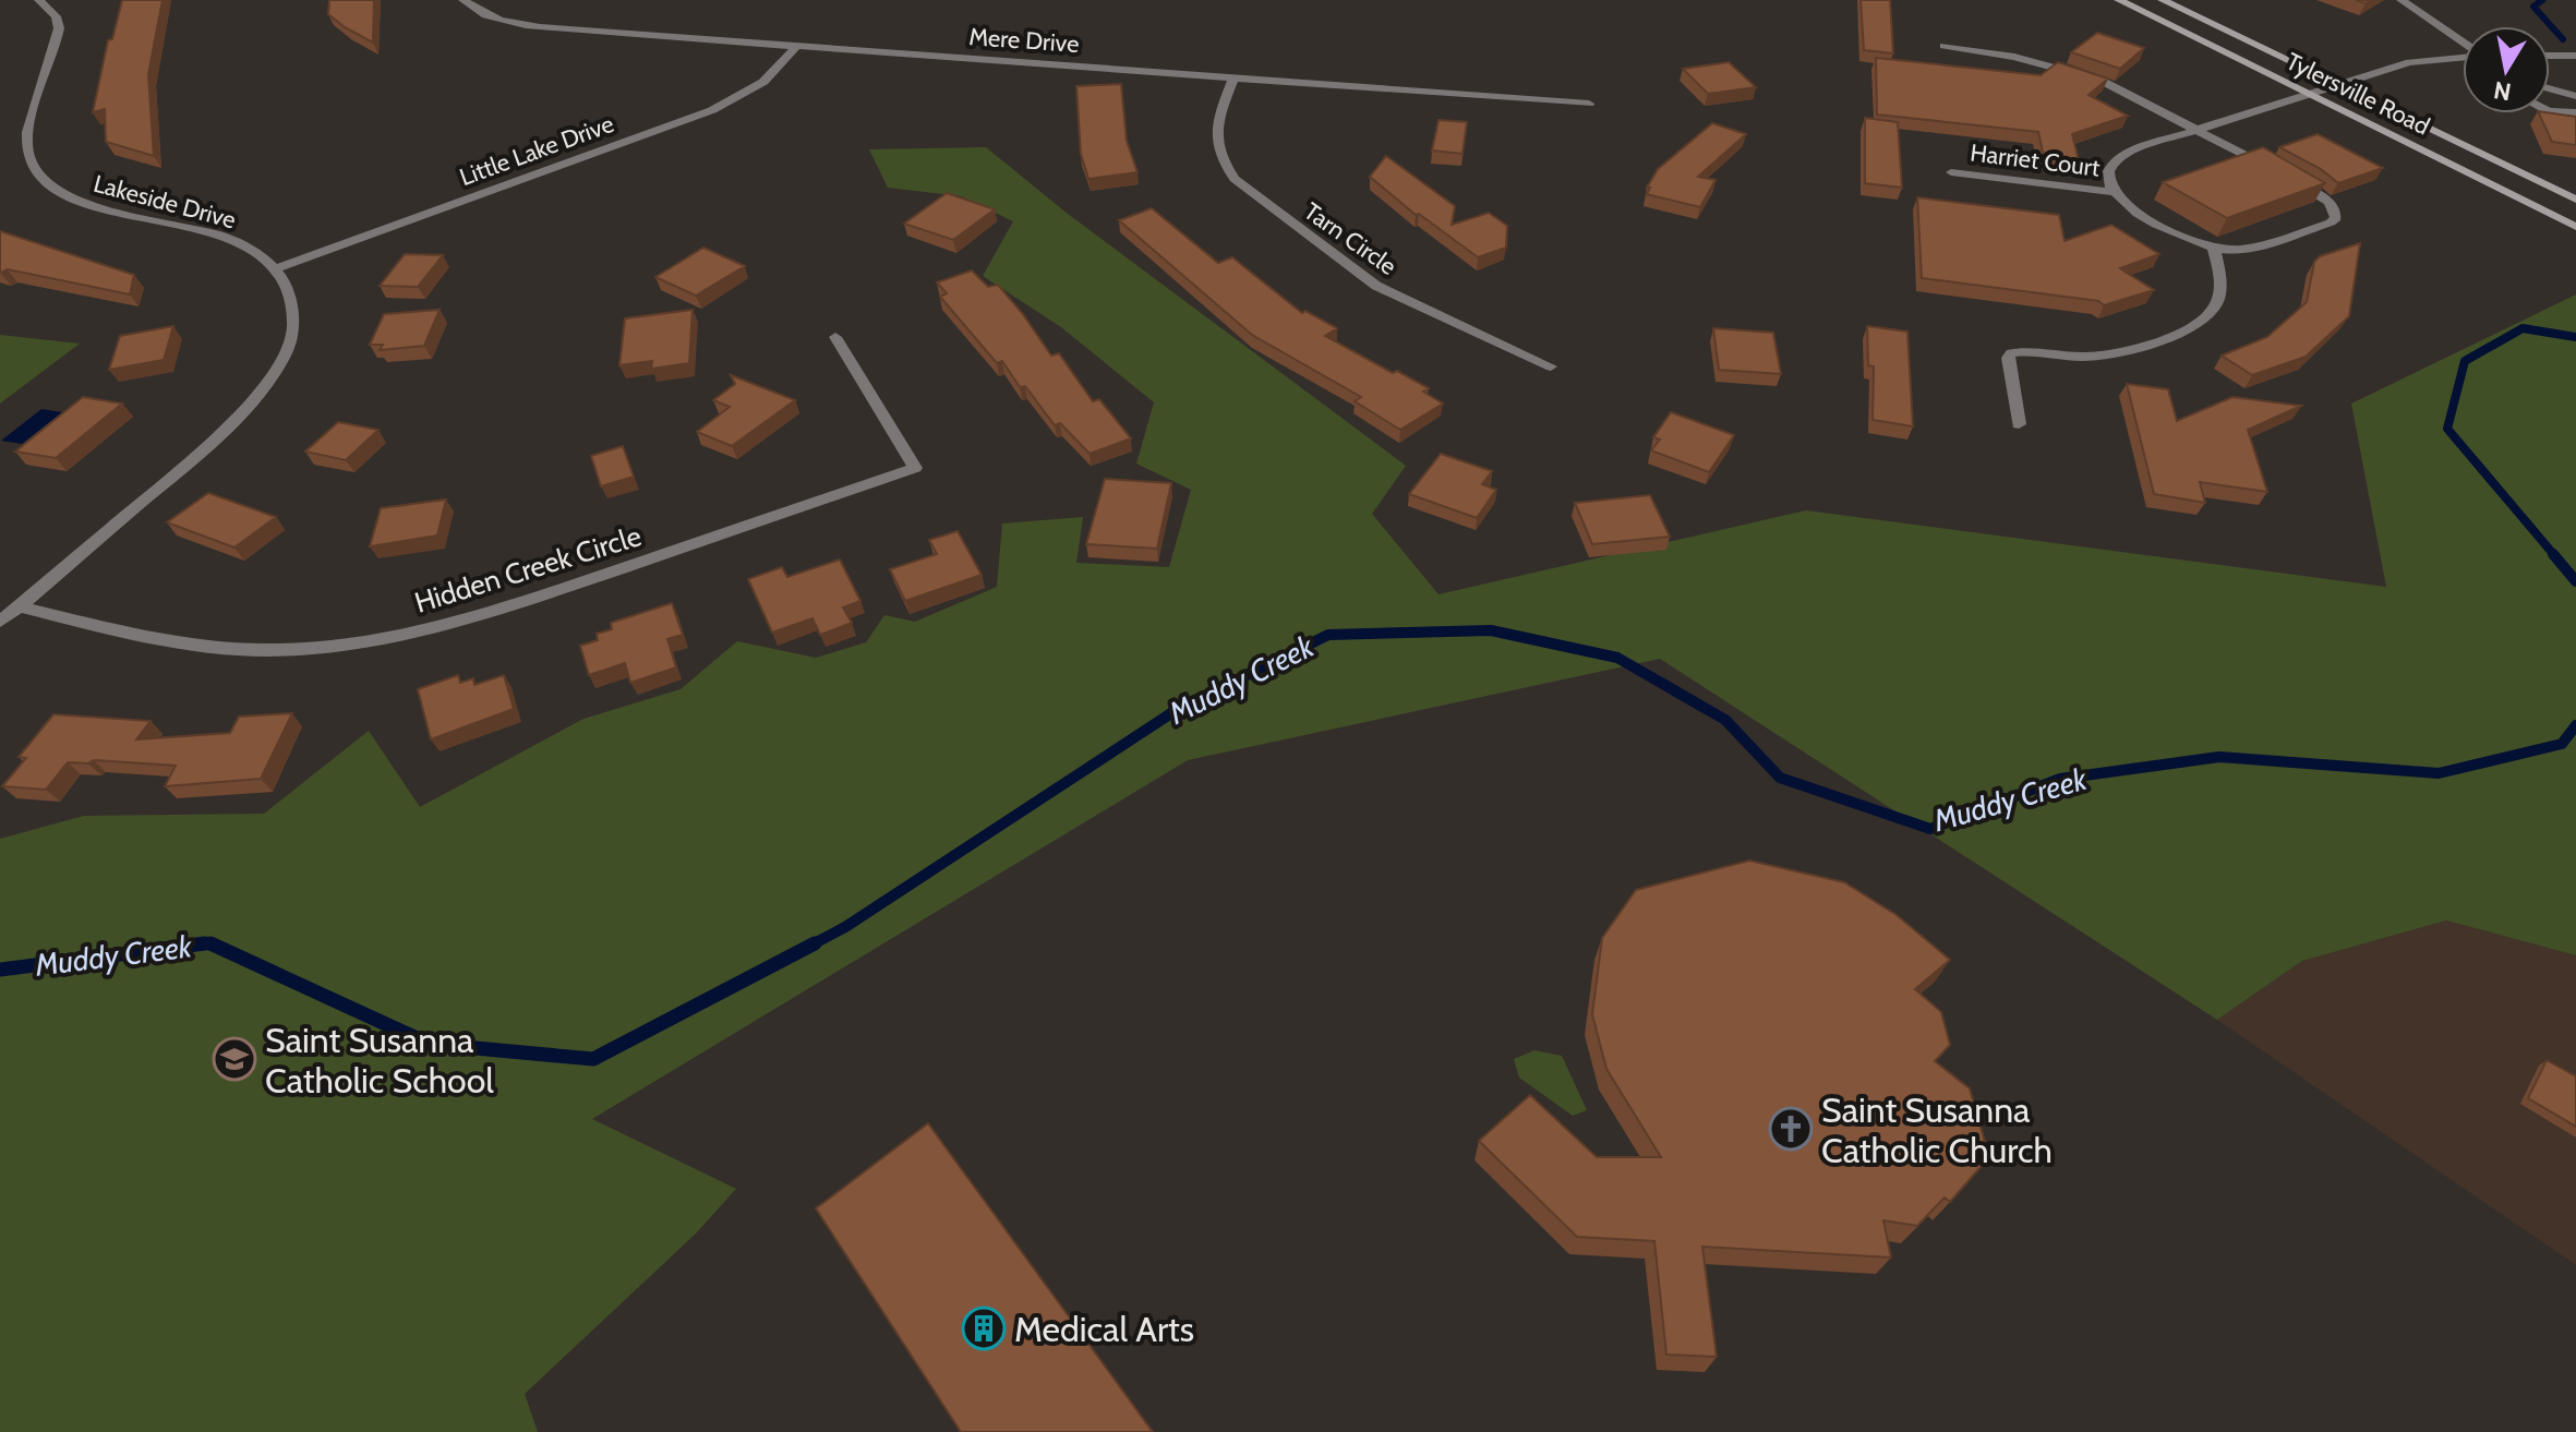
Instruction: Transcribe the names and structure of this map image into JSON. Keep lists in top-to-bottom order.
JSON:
{
  "streets": {
    "main road": ["Tylersville Road"],
    "street": [
      "Mere Drive",
      "Little Lake Drive",
      "Harriet Court",
      "Lakeside Drive",
      "Tarn Circle",
      "Hidden Creek Circle"
    ]
  },
  "crossings": [
    ["Mere Drive", "Little Lake Drive"],
    ["Mere Drive", "Tarn Circle"],
    ["Little Lake Drive", "Lakeside Drive"]
  ],
  "water": ["Muddy Creek"],
  "places": {
    "school or university": ["Saint Susanna Catholic School"],
    "church": ["Saint Susanna Catholic Church"],
    "building": ["Medical Arts"]
  },
  "north": "bottom"
}
